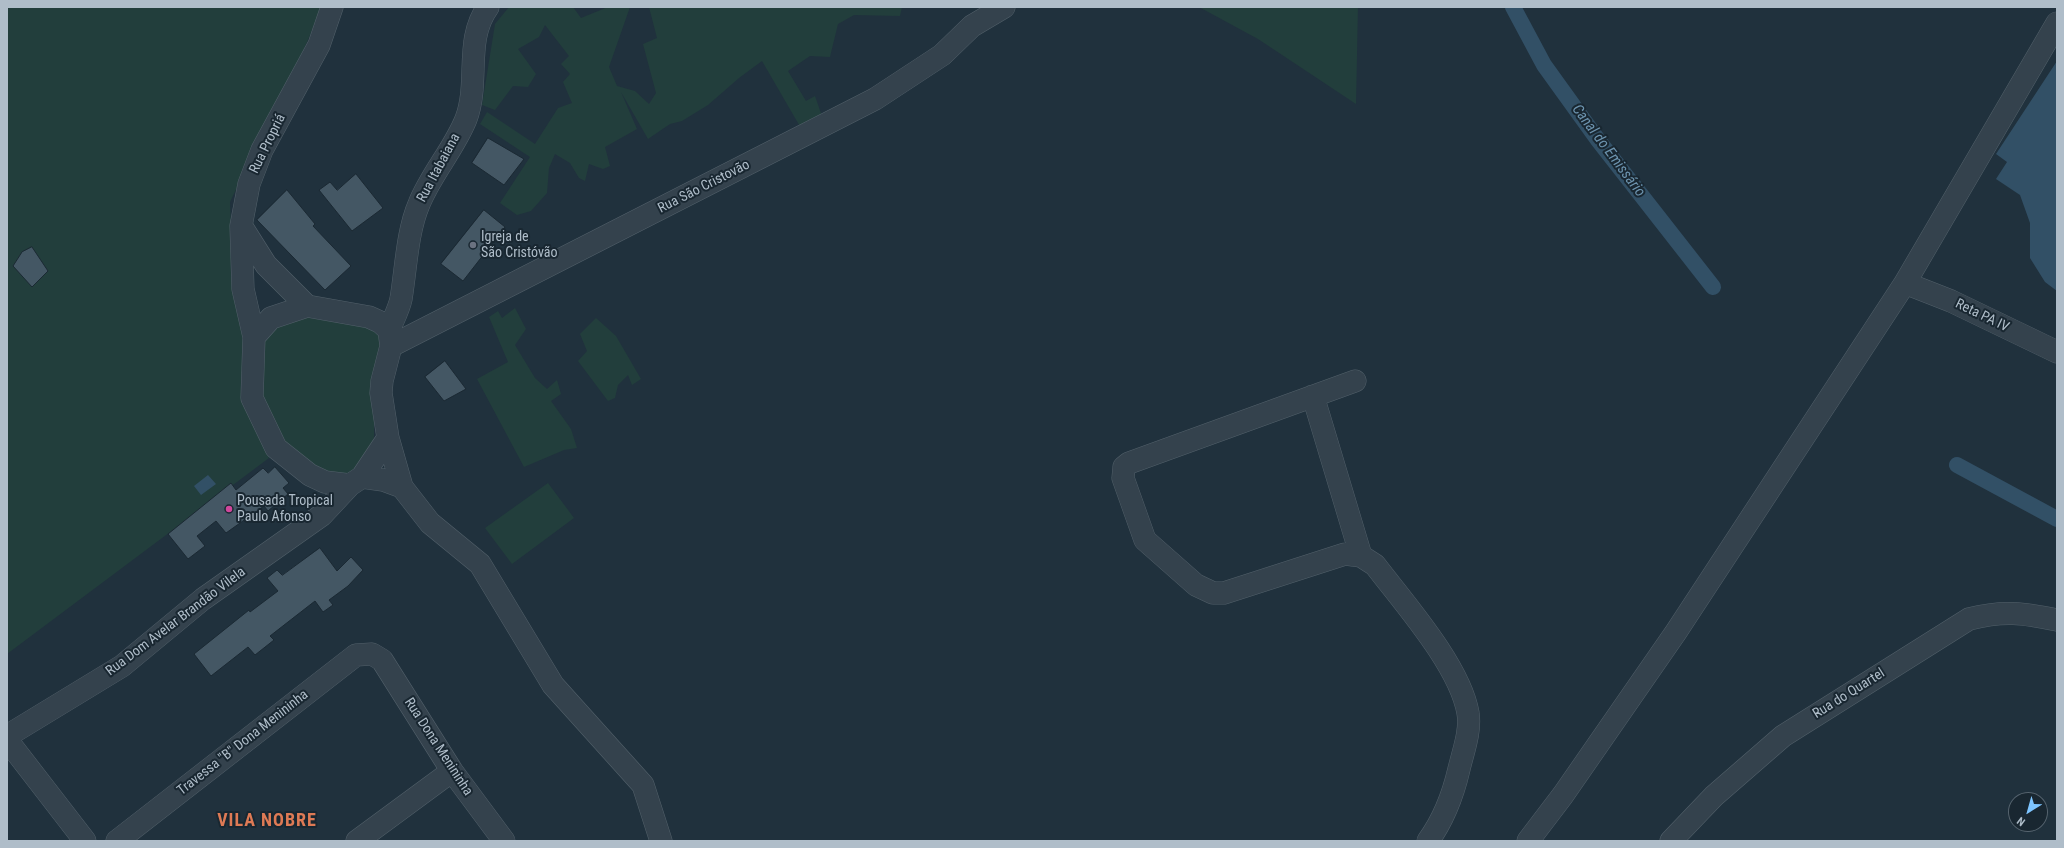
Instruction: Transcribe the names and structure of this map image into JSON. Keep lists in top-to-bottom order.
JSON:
{
  "streets": {
    "street": [
      "Rua Propriá",
      "Rua Itabaiana",
      "Rua São Cristovão",
      "Reta PA IV",
      "Rua Dom Avelar Brandão Vilela",
      "Rua do Quartel",
      "Travessa \"B\" Dona Menininha",
      "Rua Dona Menininha"
    ]
  },
  "crossings": [
    ["Rua Propriá", "Rua Itabaiana"],
    ["Rua Propriá", "Rua Dom Avelar Brandão Vilela"],
    ["Rua Itabaiana", "Rua São Cristovão"],
    ["Rua Itabaiana", "Rua Dom Avelar Brandão Vilela"],
    ["Travessa \"B\" Dona Menininha", "Rua Dona Menininha"]
  ],
  "districts": ["VILA NOBRE"],
  "water": ["Canal do Emissário"],
  "places": ["Igreja de São Cristóvão", "Pousada Tropical Paulo Afonso"],
  "north": "bottom left"
}
